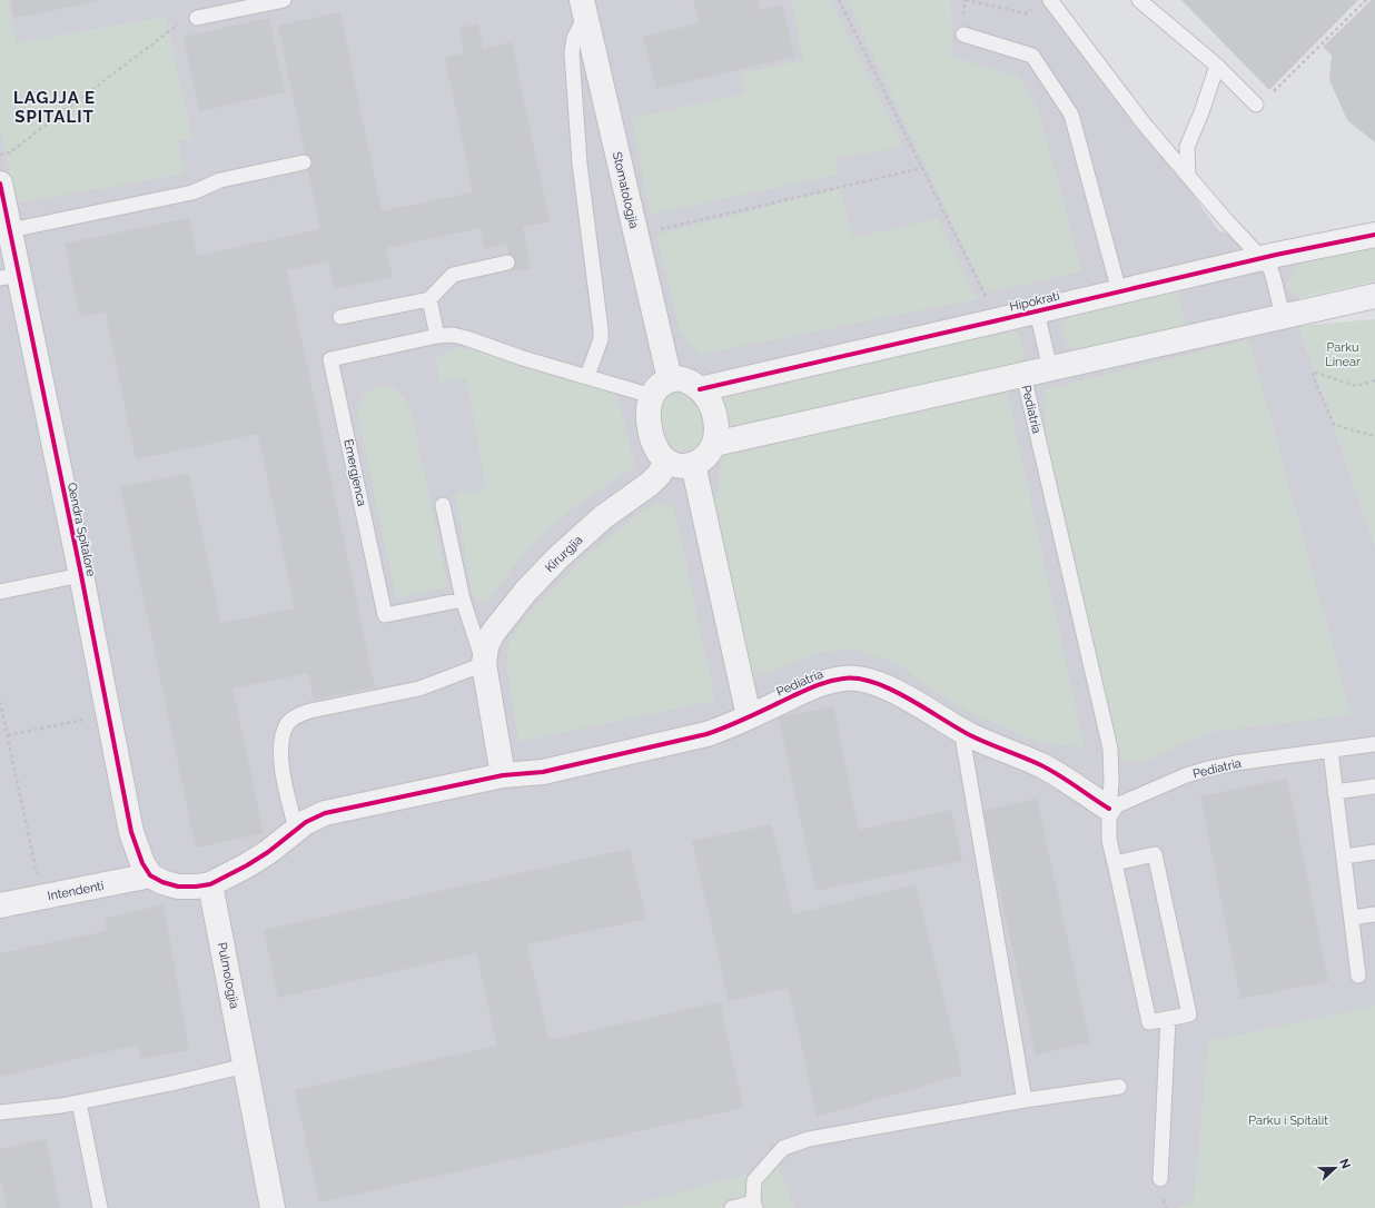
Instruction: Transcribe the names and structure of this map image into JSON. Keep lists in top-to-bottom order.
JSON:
{
  "streets": {
    "street": [
      "Stomatologjia",
      "Hipokrati",
      "Pediatria",
      "Qendra Spitalore",
      "Kirurgjia",
      "Intendenti",
      "Pulmologjia"
    ],
    "lane": ["Emergjenca"]
  },
  "crossings": [
    ["Stomatologjia", "Hipokrati"],
    ["Stomatologjia", "Emergjenca"],
    ["Stomatologjia", "Kirurgjia"],
    ["Hipokrati", "Emergjenca"],
    ["Hipokrati", "Kirurgjia"],
    ["Pediatria", "Kirurgjia"],
    ["Pediatria", "Pulmologjia"],
    ["Emergjenca", "Kirurgjia"],
    ["Qendra Spitalore", "Intendenti"]
  ],
  "districts": ["LAGJJA E SPITALIT"],
  "parks": ["Parku Linear", "Parku i Spitalit"],
  "north": "right"
}
